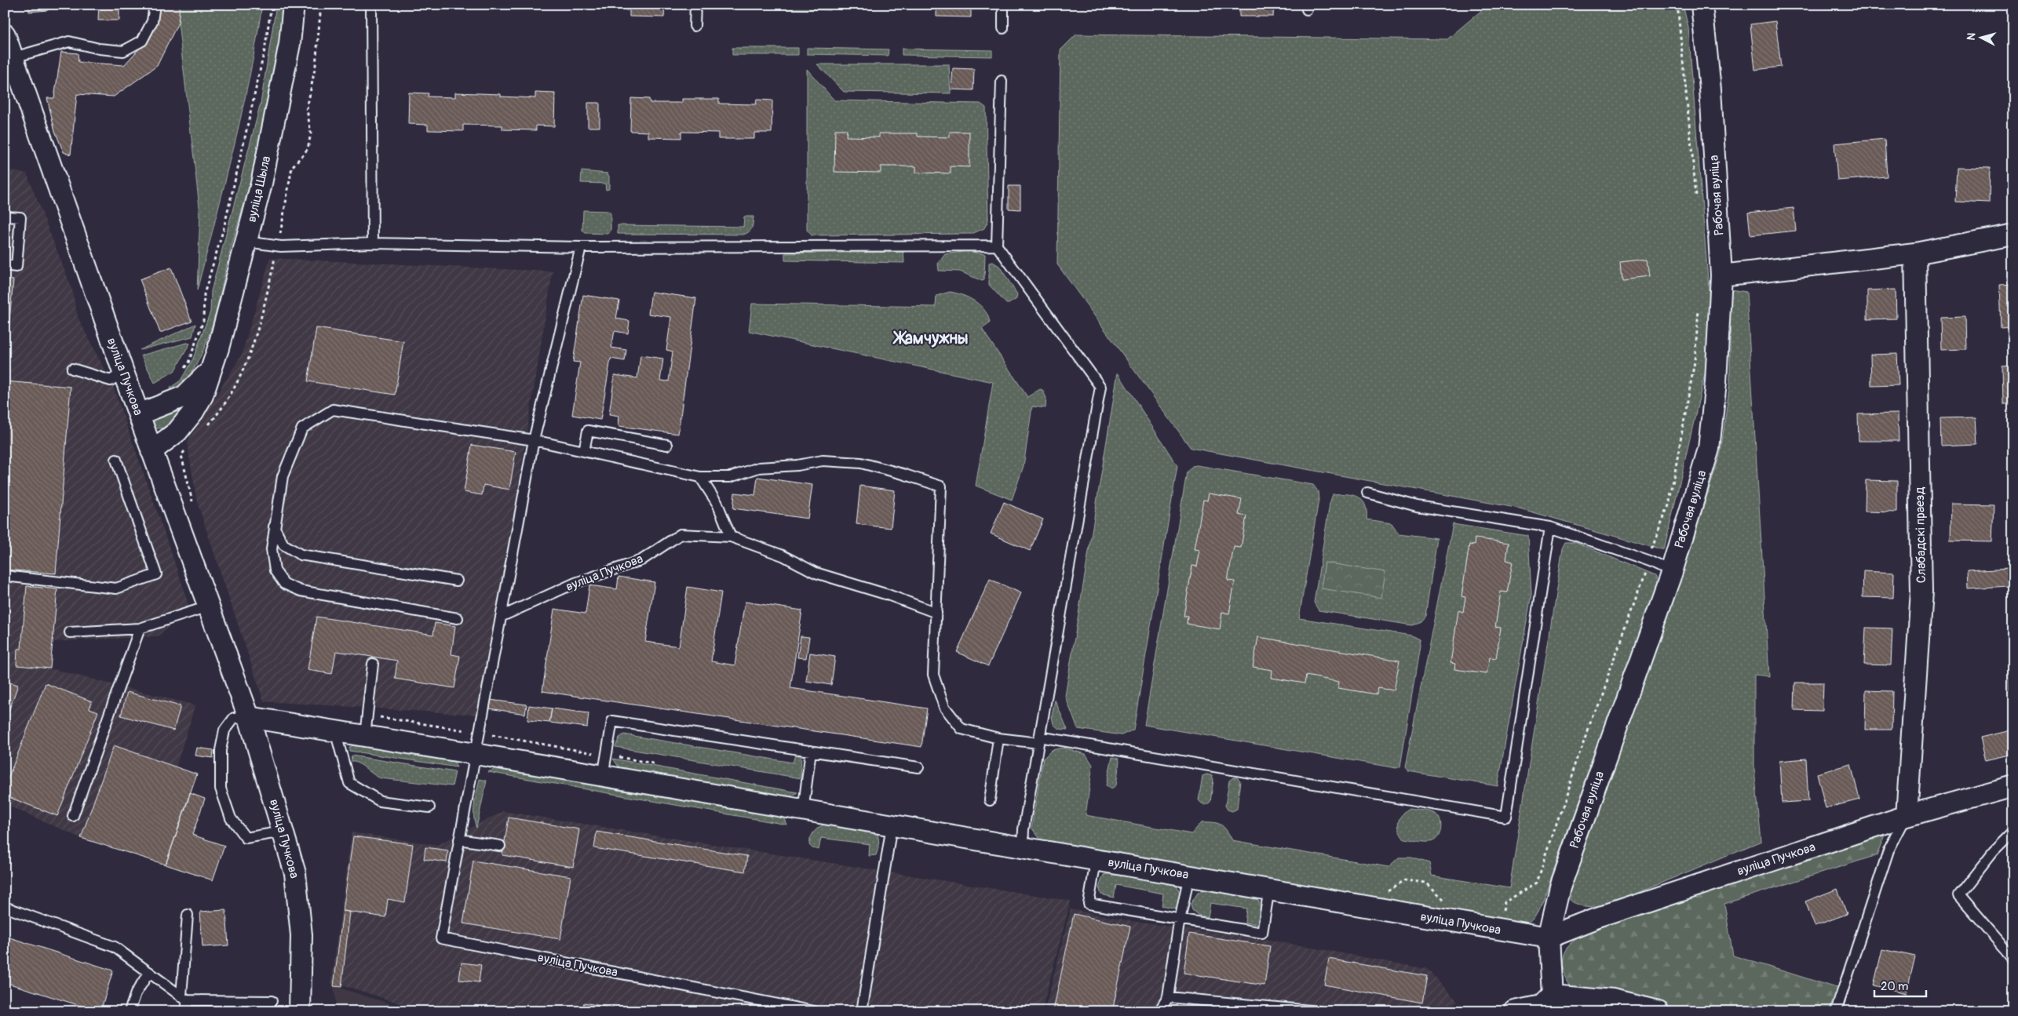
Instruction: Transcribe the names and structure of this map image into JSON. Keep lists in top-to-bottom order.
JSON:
{
  "streets": {
    "street": [
      "вуліца Шыла",
      "Рабочая вуліца",
      "вуліца Пучкова",
      "Слабадскі праезд"
    ]
  },
  "crossings": [
    ["вуліца Шыла", "вуліца Пучкова"],
    ["Рабочая вуліца", "вуліца Пучкова"],
    ["вуліца Пучкова", "Слабадскі праезд"]
  ],
  "districts": ["Жамчужны"],
  "scale_bar": "20 m",
  "north": "left"
}
